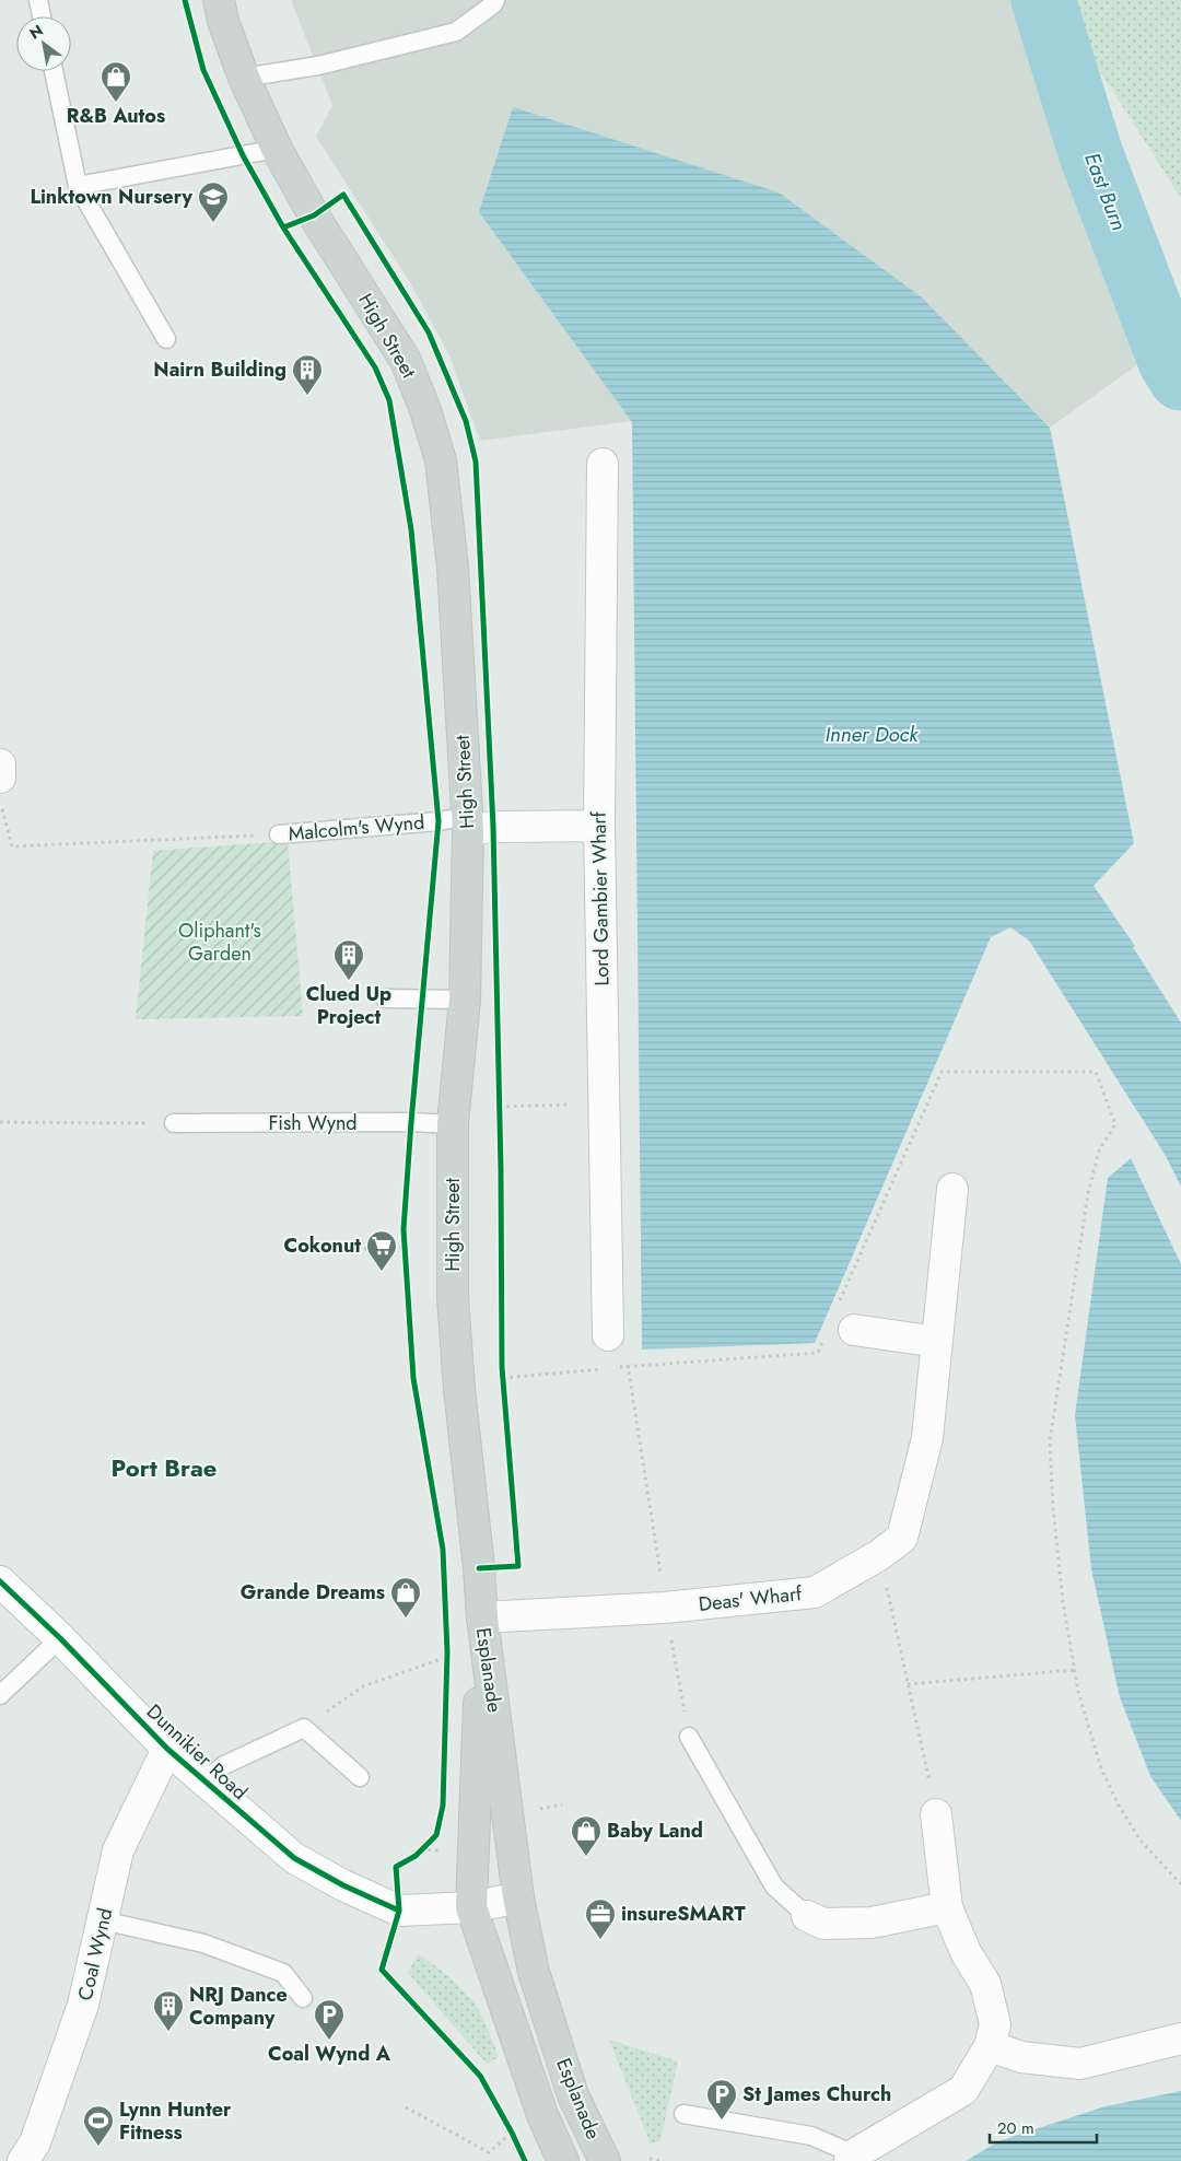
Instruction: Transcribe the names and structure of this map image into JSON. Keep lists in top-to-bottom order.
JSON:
{
  "streets": {
    "main road": ["High Street", "Esplanade"],
    "street": [
      "Lord Gambier Wharf",
      "Deas' Wharf",
      "Dunnikier Road",
      "Coal Wynd"
    ],
    "lane": ["Malcolm's Wynd", "Fish Wynd"]
  },
  "crossings": [
    ["High Street", "Malcolm's Wynd"],
    ["High Street", "Fish Wynd"],
    ["High Street", "Deas' Wharf"],
    ["High Street", "Esplanade"],
    ["Deas' Wharf", "Esplanade"],
    ["Esplanade", "Dunnikier Road"],
    ["Dunnikier Road", "Coal Wynd"]
  ],
  "districts": ["Port Brae"],
  "water": ["East Burn", "Inner Dock"],
  "parks": ["Oliphant's Garden"],
  "places": {
    "shop": ["R&B Autos", "Grande Dreams", "Baby Land"],
    "school or university": ["Linktown Nursery"],
    "building": ["Nairn Building", "Clued Up Project", "NRJ Dance Company"],
    "supermarket": ["Cokonut"],
    "office": ["insureSMART"],
    "parking": ["Coal Wynd A", "St James Church"],
    "sports": ["Lynn Hunter Fitness"]
  },
  "scale_bar": "20 m",
  "north": "top left"
}
